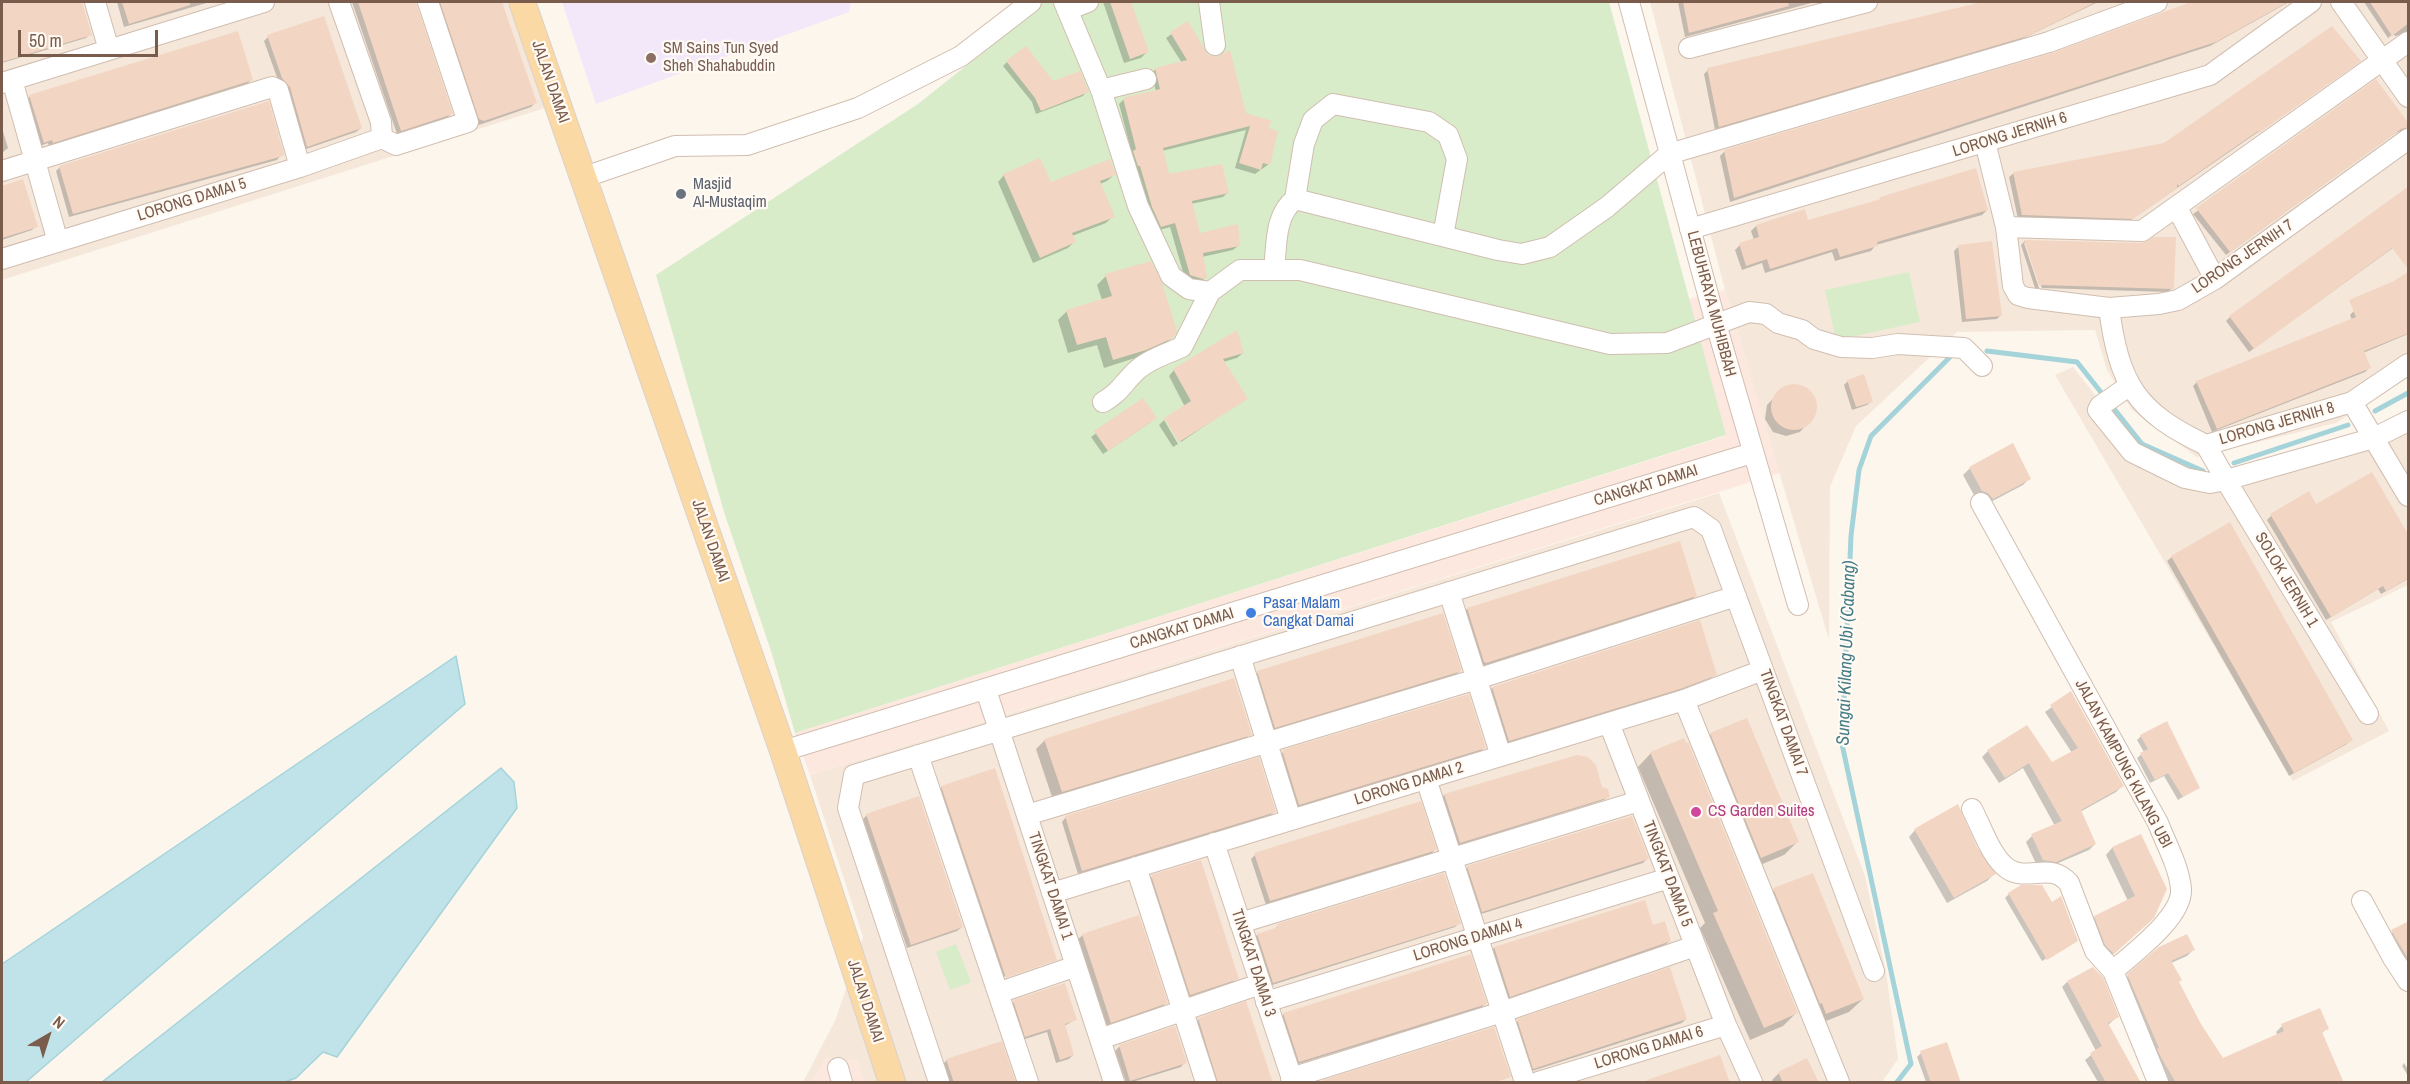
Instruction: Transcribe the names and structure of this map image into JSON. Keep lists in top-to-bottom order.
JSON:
{
  "streets": {
    "main road": ["JALAN DAMAI"],
    "street": [
      "LORONG JERNIH 6",
      "LORONG DAMAI 5",
      "LORONG JERNIH 7",
      "LEBUHRAYA MUHIBBAH",
      "LORONG JERNIH 8",
      "CANGKAT DAMAI",
      "SOLOK JERNIH 1",
      "TINGKAT DAMAI 7",
      "JALAN KAMPUNG KILANG UBI",
      "LORONG DAMAI 2",
      "TINGKAT DAMAI 5",
      "TINGKAT DAMAI 1",
      "LORONG DAMAI 4",
      "TINGKAT DAMAI 3",
      "LORONG DAMAI 6"
    ]
  },
  "crossings": [
    ["JALAN DAMAI", "CANGKAT DAMAI"],
    ["LORONG JERNIH 6", "LEBUHRAYA MUHIBBAH"],
    ["LORONG JERNIH 7", "LORONG JERNIH 8"],
    ["LEBUHRAYA MUHIBBAH", "CANGKAT DAMAI"],
    ["LORONG JERNIH 8", "SOLOK JERNIH 1"],
    ["CANGKAT DAMAI", "TINGKAT DAMAI 1"],
    ["TINGKAT DAMAI 7", "LORONG DAMAI 2"],
    ["LORONG DAMAI 2", "TINGKAT DAMAI 5"],
    ["LORONG DAMAI 2", "TINGKAT DAMAI 1"],
    ["LORONG DAMAI 2", "TINGKAT DAMAI 3"],
    ["TINGKAT DAMAI 5", "LORONG DAMAI 4"],
    ["TINGKAT DAMAI 5", "LORONG DAMAI 6"],
    ["TINGKAT DAMAI 1", "LORONG DAMAI 4"],
    ["LORONG DAMAI 4", "TINGKAT DAMAI 3"]
  ],
  "water": ["Sungai Kilang Ubi (Cabang)"],
  "places": [
    "SM Sains Tun Syed Sheh Shahabuddin",
    "Masjid Al-Mustaqim",
    "Pasar Malam Cangkat Damai",
    "CS Garden Suites"
  ],
  "scale_bar": "50 m",
  "north": "top right"
}
